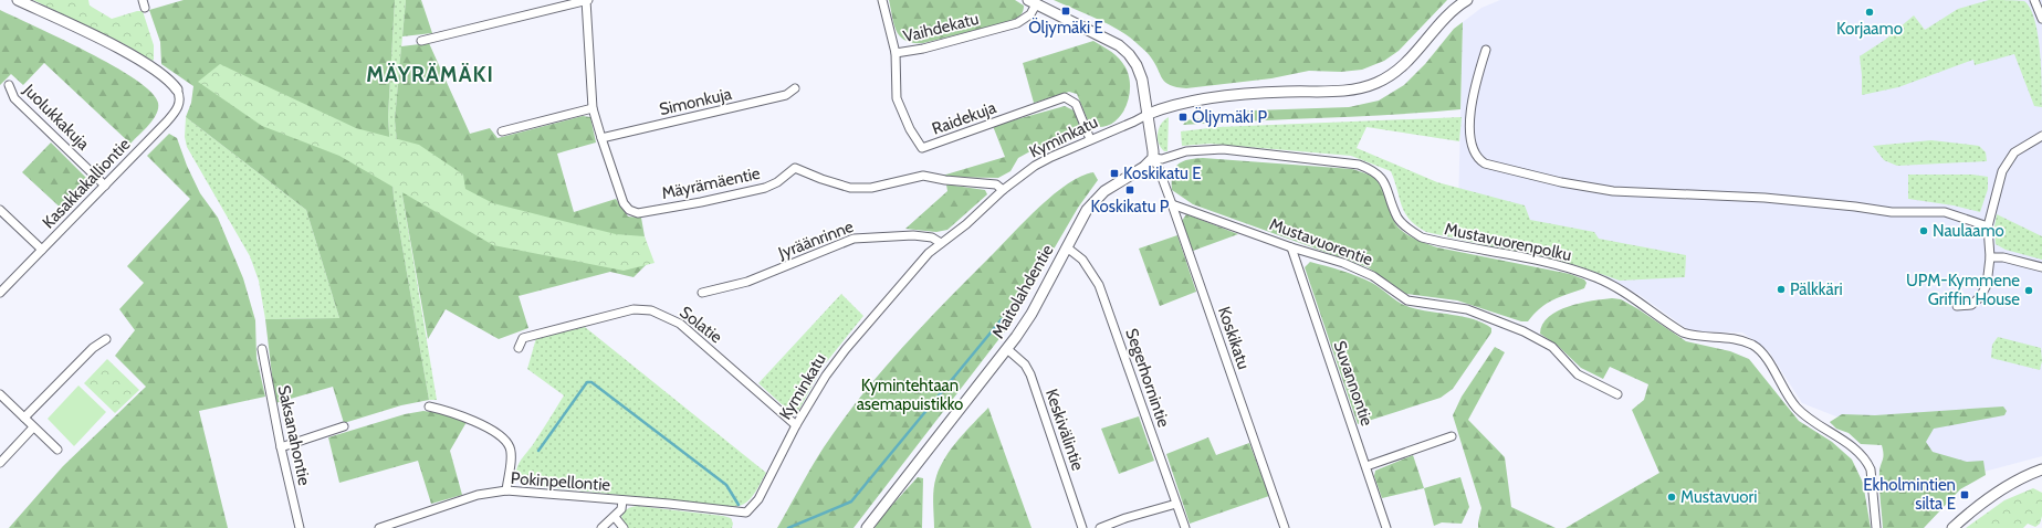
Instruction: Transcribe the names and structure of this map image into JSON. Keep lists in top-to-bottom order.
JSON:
{
  "streets": {
    "street": [
      "Vaihdekatu",
      "Simonkuja",
      "Juolukkakuja",
      "Raidekuja",
      "Kyminkatu",
      "Kasakkakalliontie",
      "Mäyrämäentie",
      "Jyräänrinne",
      "Mustavuorentie",
      "Mustavuorenpolku",
      "Maitolahdentie",
      "Solatie",
      "Koskikatu",
      "Segerhornintie",
      "Suvannontie",
      "Keskivälintie",
      "Saksanahontie",
      "Pokinpellontie"
    ]
  },
  "crossings": [
    ["Vaihdekatu", "Raidekuja"],
    ["Simonkuja", "Mäyrämäentie"],
    ["Juolukkakuja", "Kasakkakalliontie"],
    ["Raidekuja", "Kyminkatu"],
    ["Kyminkatu", "Mäyrämäentie"],
    ["Kyminkatu", "Jyräänrinne"],
    ["Kyminkatu", "Solatie"],
    ["Kyminkatu", "Pokinpellontie"],
    ["Mustavuorentie", "Koskikatu"],
    ["Mustavuorentie", "Suvannontie"],
    ["Mustavuorenpolku", "Maitolahdentie"],
    ["Mustavuorenpolku", "Koskikatu"],
    ["Maitolahdentie", "Koskikatu"],
    ["Maitolahdentie", "Segerhornintie"],
    ["Maitolahdentie", "Keskivälintie"]
  ],
  "districts": ["MÄYRÄMÄKI"],
  "parks": ["Kymintehtaan asemapuistikko"],
  "places": {
    "transit": [
      "Öljymäki E",
      "Öljymäki P",
      "Koskikatu E",
      "Koskikatu P",
      "Ekholmintien silta E"
    ],
    "other": [
      "Korjaamo",
      "Naulaamo",
      "Pälkkäri",
      "UPM-Kymmene Griffin House",
      "Mustavuori"
    ]
  }
}
